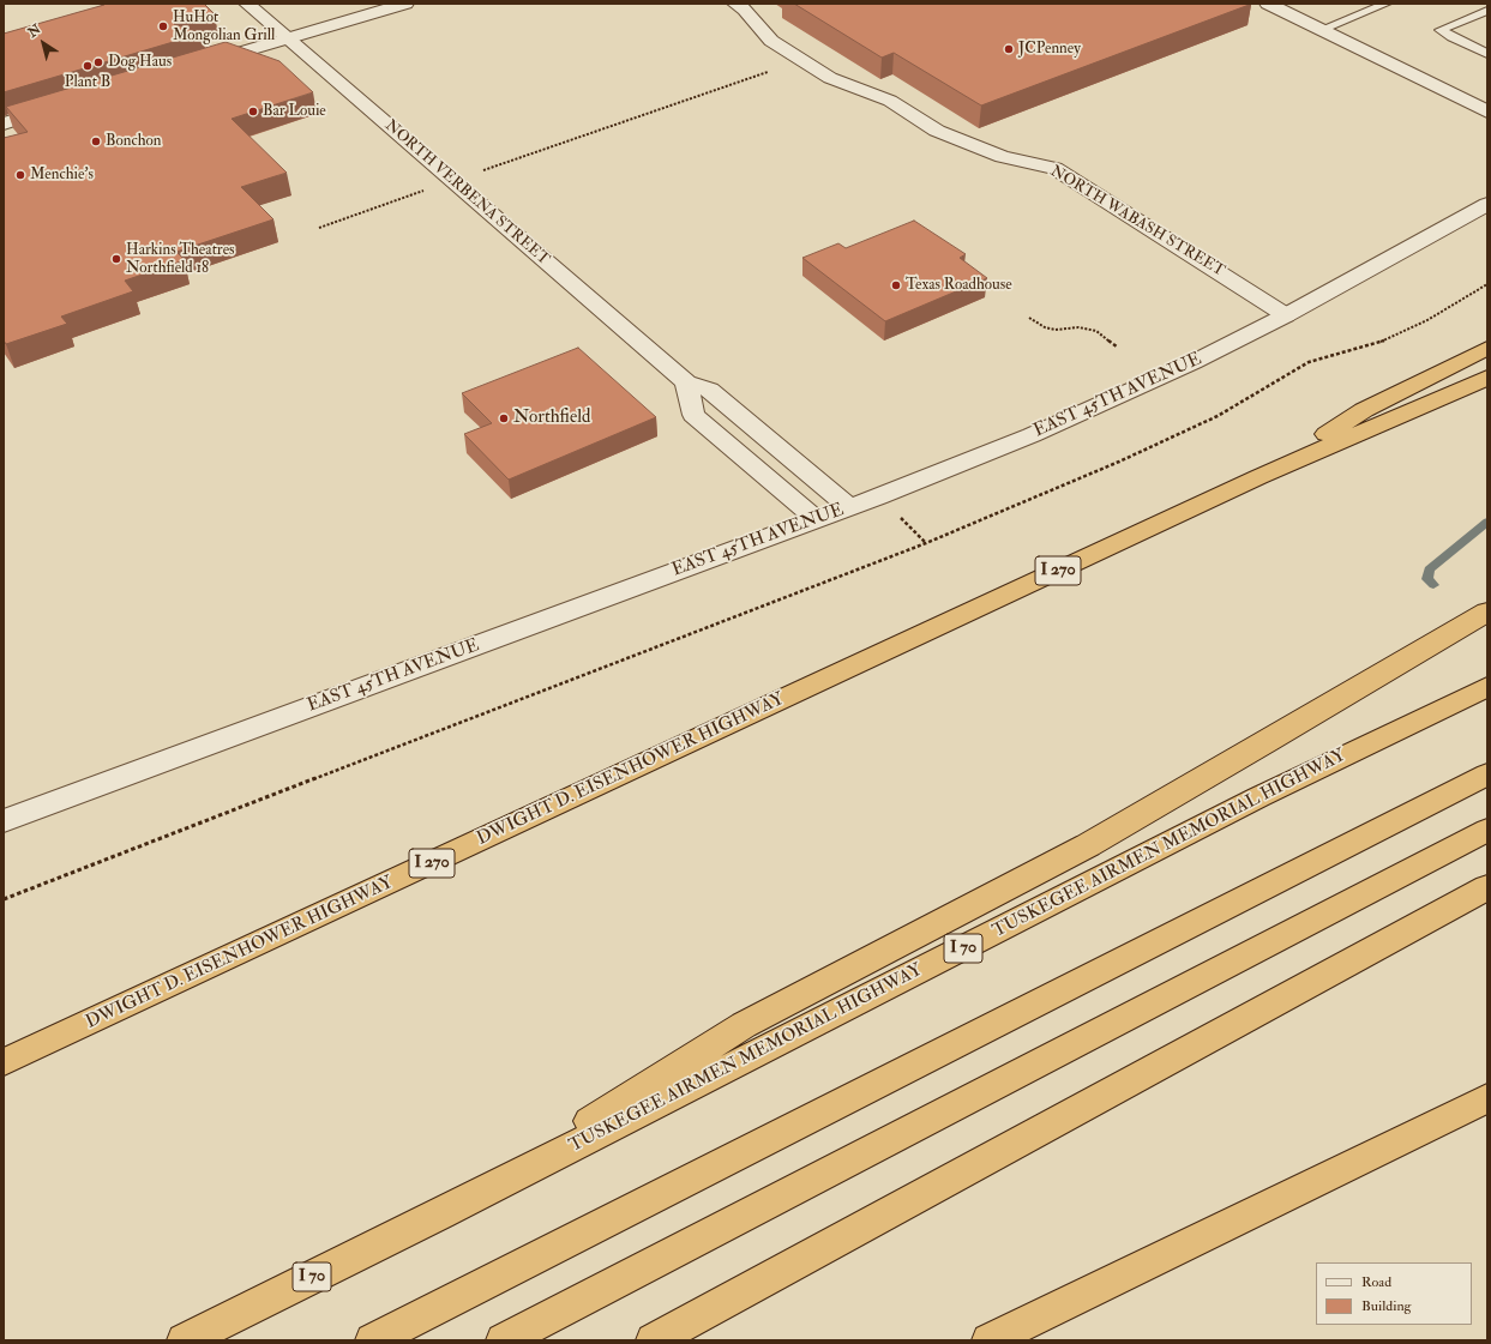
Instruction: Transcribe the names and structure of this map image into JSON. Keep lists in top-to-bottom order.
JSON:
{
  "streets": {
    "highway": [
      "I 270",
      "DWIGHT D. EISENHOWER HIGHWAY",
      "TUSKEGEE AIRMEN MEMORIAL HIGHWAY",
      "I 70"
    ],
    "street": ["NORTH VERBENA STREET", "NORTH WABASH STREET", "EAST 45TH AVENUE"]
  },
  "crossings": [
    ["NORTH VERBENA STREET", "EAST 45TH AVENUE"],
    ["NORTH WABASH STREET", "EAST 45TH AVENUE"]
  ],
  "places": [
    "HuHot Mongolian Grill",
    "JCPenney",
    "Dog Haus",
    "Plant B",
    "Bar Louie",
    "Bonchon",
    "Menchie's",
    "Harkins Theatres Northfield 18",
    "Texas Roadhouse",
    "Northfield"
  ],
  "legend": ["Road", "Building"],
  "north": "top left"
}
